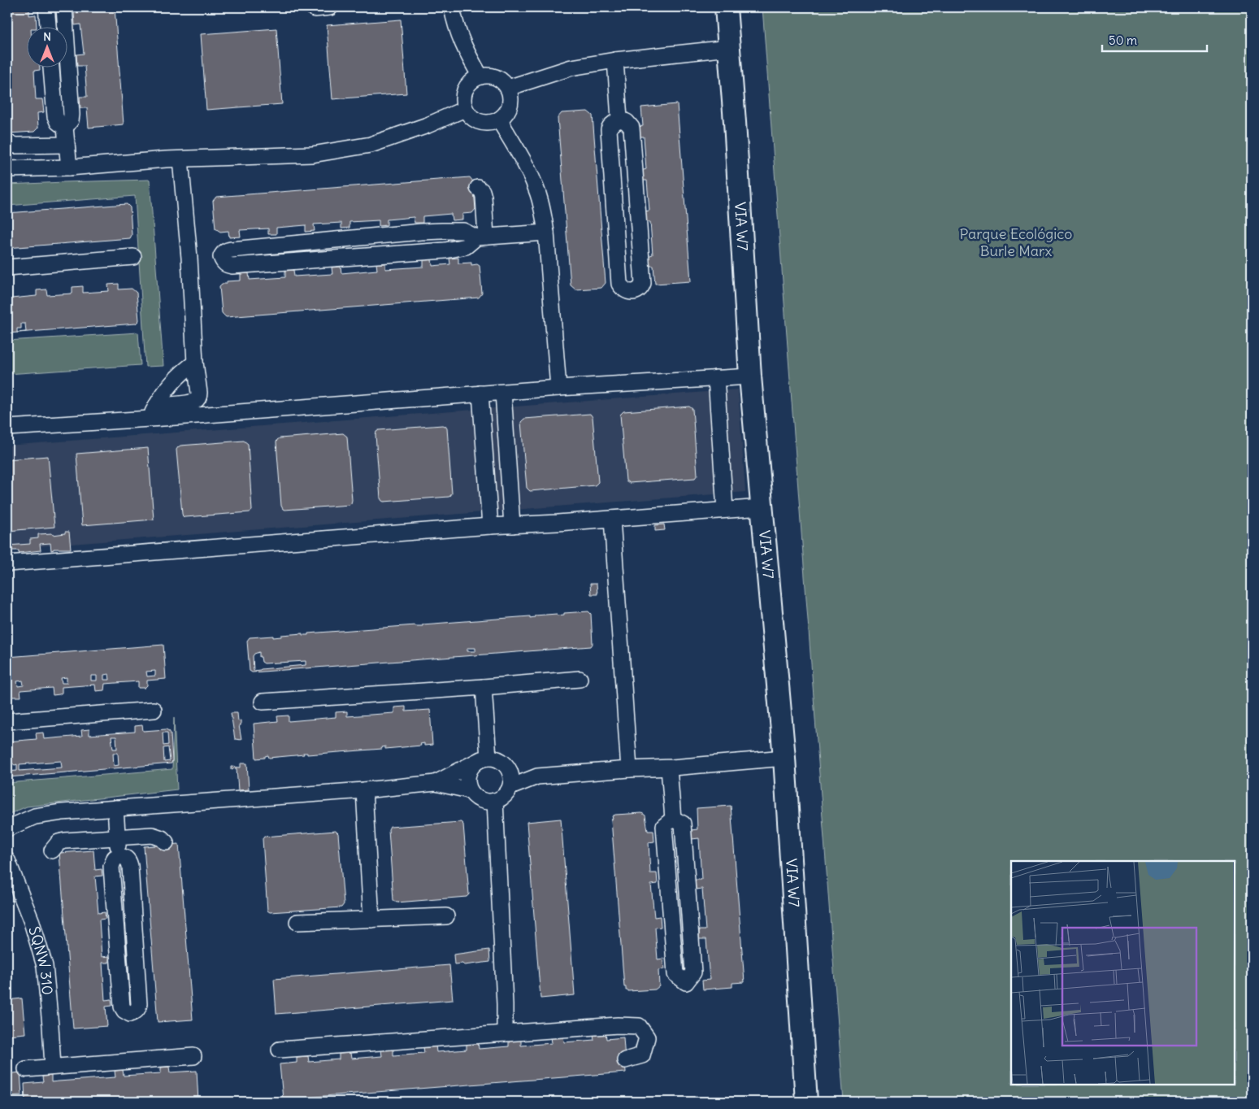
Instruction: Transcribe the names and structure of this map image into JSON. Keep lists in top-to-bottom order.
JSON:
{
  "streets": {
    "main road": ["VIA W7"],
    "street": ["SQNW 310"]
  },
  "parks": ["Parque Ecológico Burle Marx"],
  "scale_bar": "50 m",
  "north": "top"
}
